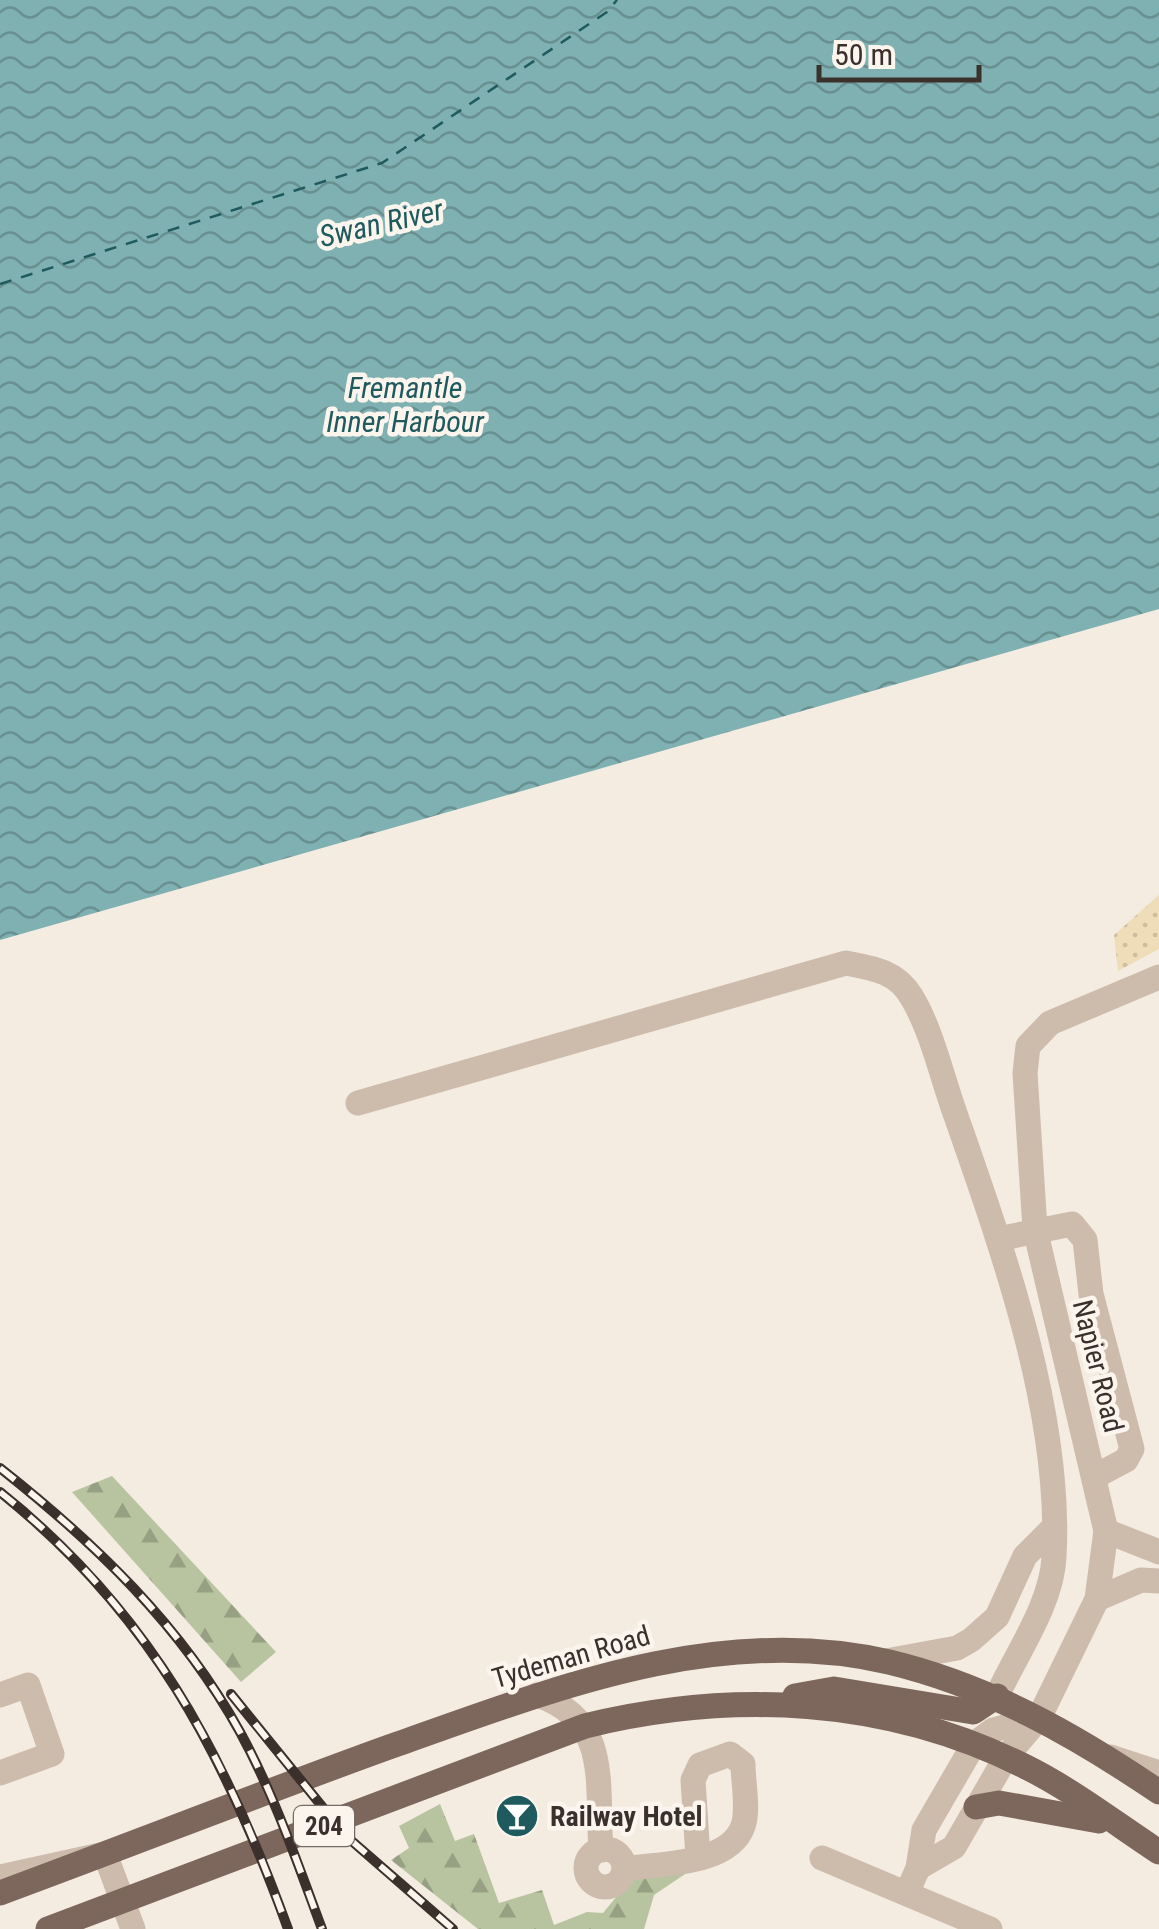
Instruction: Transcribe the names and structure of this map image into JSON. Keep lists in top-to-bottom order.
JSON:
{
  "streets": {
    "main road": ["Tydeman Road", "204"],
    "street": ["Napier Road"]
  },
  "crossings": [
    ["Napier Road", "Tydeman Road"],
    ["Napier Road", "204"]
  ],
  "water": ["Swan River", "Fremantle Inner Harbour"],
  "places": {
    "bar": ["Railway Hotel"]
  },
  "scale_bar": "50 m"
}
